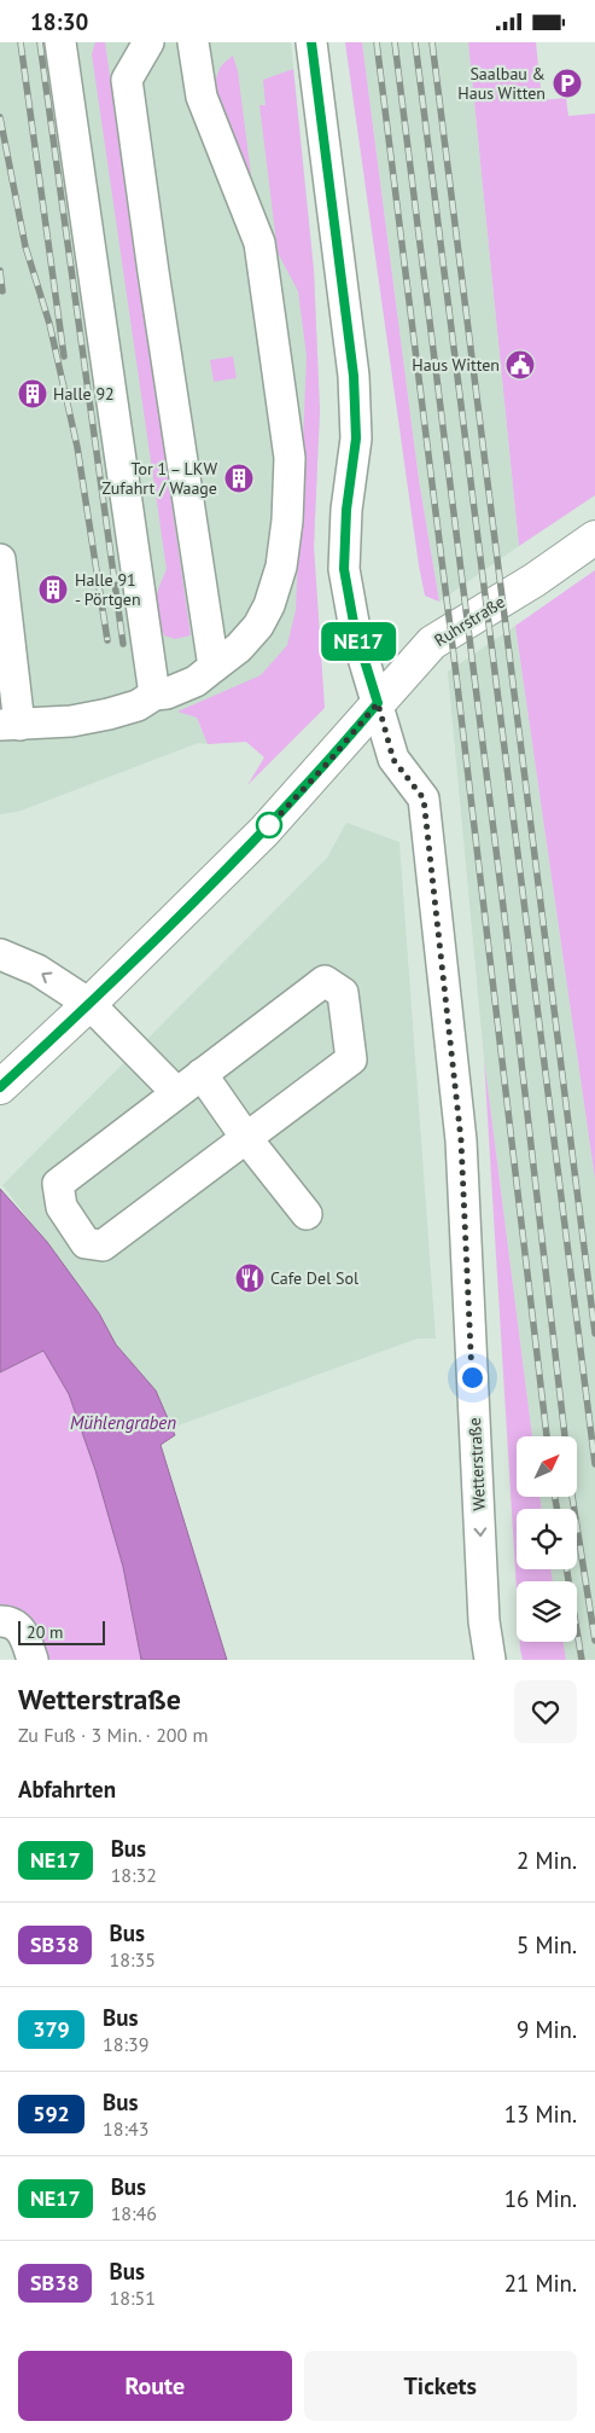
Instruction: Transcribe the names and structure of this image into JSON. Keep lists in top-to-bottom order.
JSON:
{
  "streets": {
    "main road": ["Ruhrstraße"],
    "street": ["Wetterstraße"]
  },
  "crossings": [
    ["Ruhrstraße", "Wetterstraße"]
  ],
  "one_way": ["Wetterstraße"],
  "water": ["Mühlengraben"],
  "places": {
    "parking": ["Saalbau & Haus Witten"],
    "public building": ["Haus Witten"],
    "building": ["Halle 92", "Tor 1 – LKW Zufahrt / Waage", "Halle 91 - Pörtgen"],
    "restaurant": ["Cafe Del Sol"]
  },
  "lines": ["bus line NE17"],
  "scale_bar": "20 m",
  "north": "top right",
  "page": {
    "status": "18:30",
    "on_map": "NE17",
    "scale": "20 m",
    "heading": [
      ["Wetterstraße", "Zu Fuß · 3 Min. · 200 m"],
      "Abfahrten"
    ],
    "list": [
      {
        "mark": "NE17",
        "name": "Bus",
        "note": "18:32",
        "value": "2 Min."
      },
      {
        "mark": "SB38",
        "name": "Bus",
        "note": "18:35",
        "value": "5 Min."
      },
      {
        "mark": "379",
        "name": "Bus",
        "note": "18:39",
        "value": "9 Min."
      },
      {
        "mark": "592",
        "name": "Bus",
        "note": "18:43",
        "value": "13 Min."
      },
      {
        "mark": "NE17",
        "name": "Bus",
        "note": "18:46",
        "value": "16 Min."
      },
      {
        "mark": "SB38",
        "name": "Bus",
        "note": "18:51",
        "value": "21 Min."
      }
    ],
    "buttons": ["Route", "Tickets"]
  }
}
